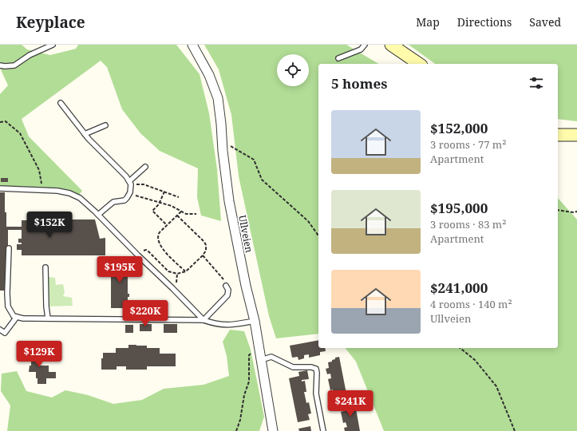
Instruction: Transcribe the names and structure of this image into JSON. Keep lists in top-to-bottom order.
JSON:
{
  "streets": {
    "street": ["Ullveien"]
  },
  "page": {
    "header": "Keyplace",
    "nav": ["Map", "Directions", "Saved"],
    "heading": "5 homes",
    "list": [
      {
        "name": "$152,000",
        "note": "3 rooms · 77 m² · Apartment"
      },
      {
        "name": "$195,000",
        "note": "3 rooms · 83 m² · Apartment"
      },
      {
        "name": "$241,000",
        "note": "4 rooms · 140 m² · Ullveien"
      }
    ],
    "price": [
      "$152K",
      "$195K",
      "$220K",
      "$129K",
      "$241K"
    ]
  }
}
